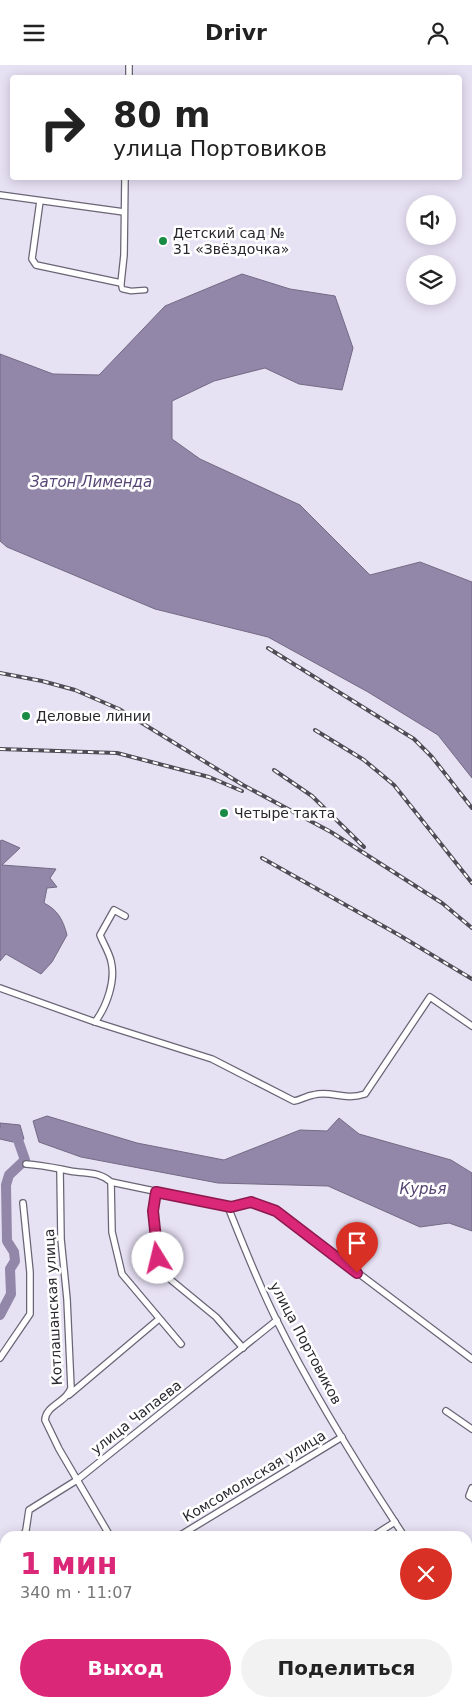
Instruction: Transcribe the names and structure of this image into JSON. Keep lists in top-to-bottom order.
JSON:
{
  "streets": {
    "street": [
      "Котлашанская улица",
      "улица Портовиков",
      "улица Чапаева",
      "Комсомольская улица"
    ]
  },
  "crossings": [
    ["Котлашанская улица", "улица Чапаева"],
    ["улица Портовиков", "улица Чапаева"],
    ["улица Портовиков", "Комсомольская улица"]
  ],
  "water": ["Затон Лименда", "Курья"],
  "places": ["Детский сад № 31 «Звёздочка»", "Деловые линии", "Четыре такта"],
  "page": {
    "header": "Drivr",
    "turn": ["80 m", "улица Портовиков"],
    "heading": ["1 мин", "340 m · 11:07"],
    "buttons": ["Выход", "Поделиться"]
  }
}
